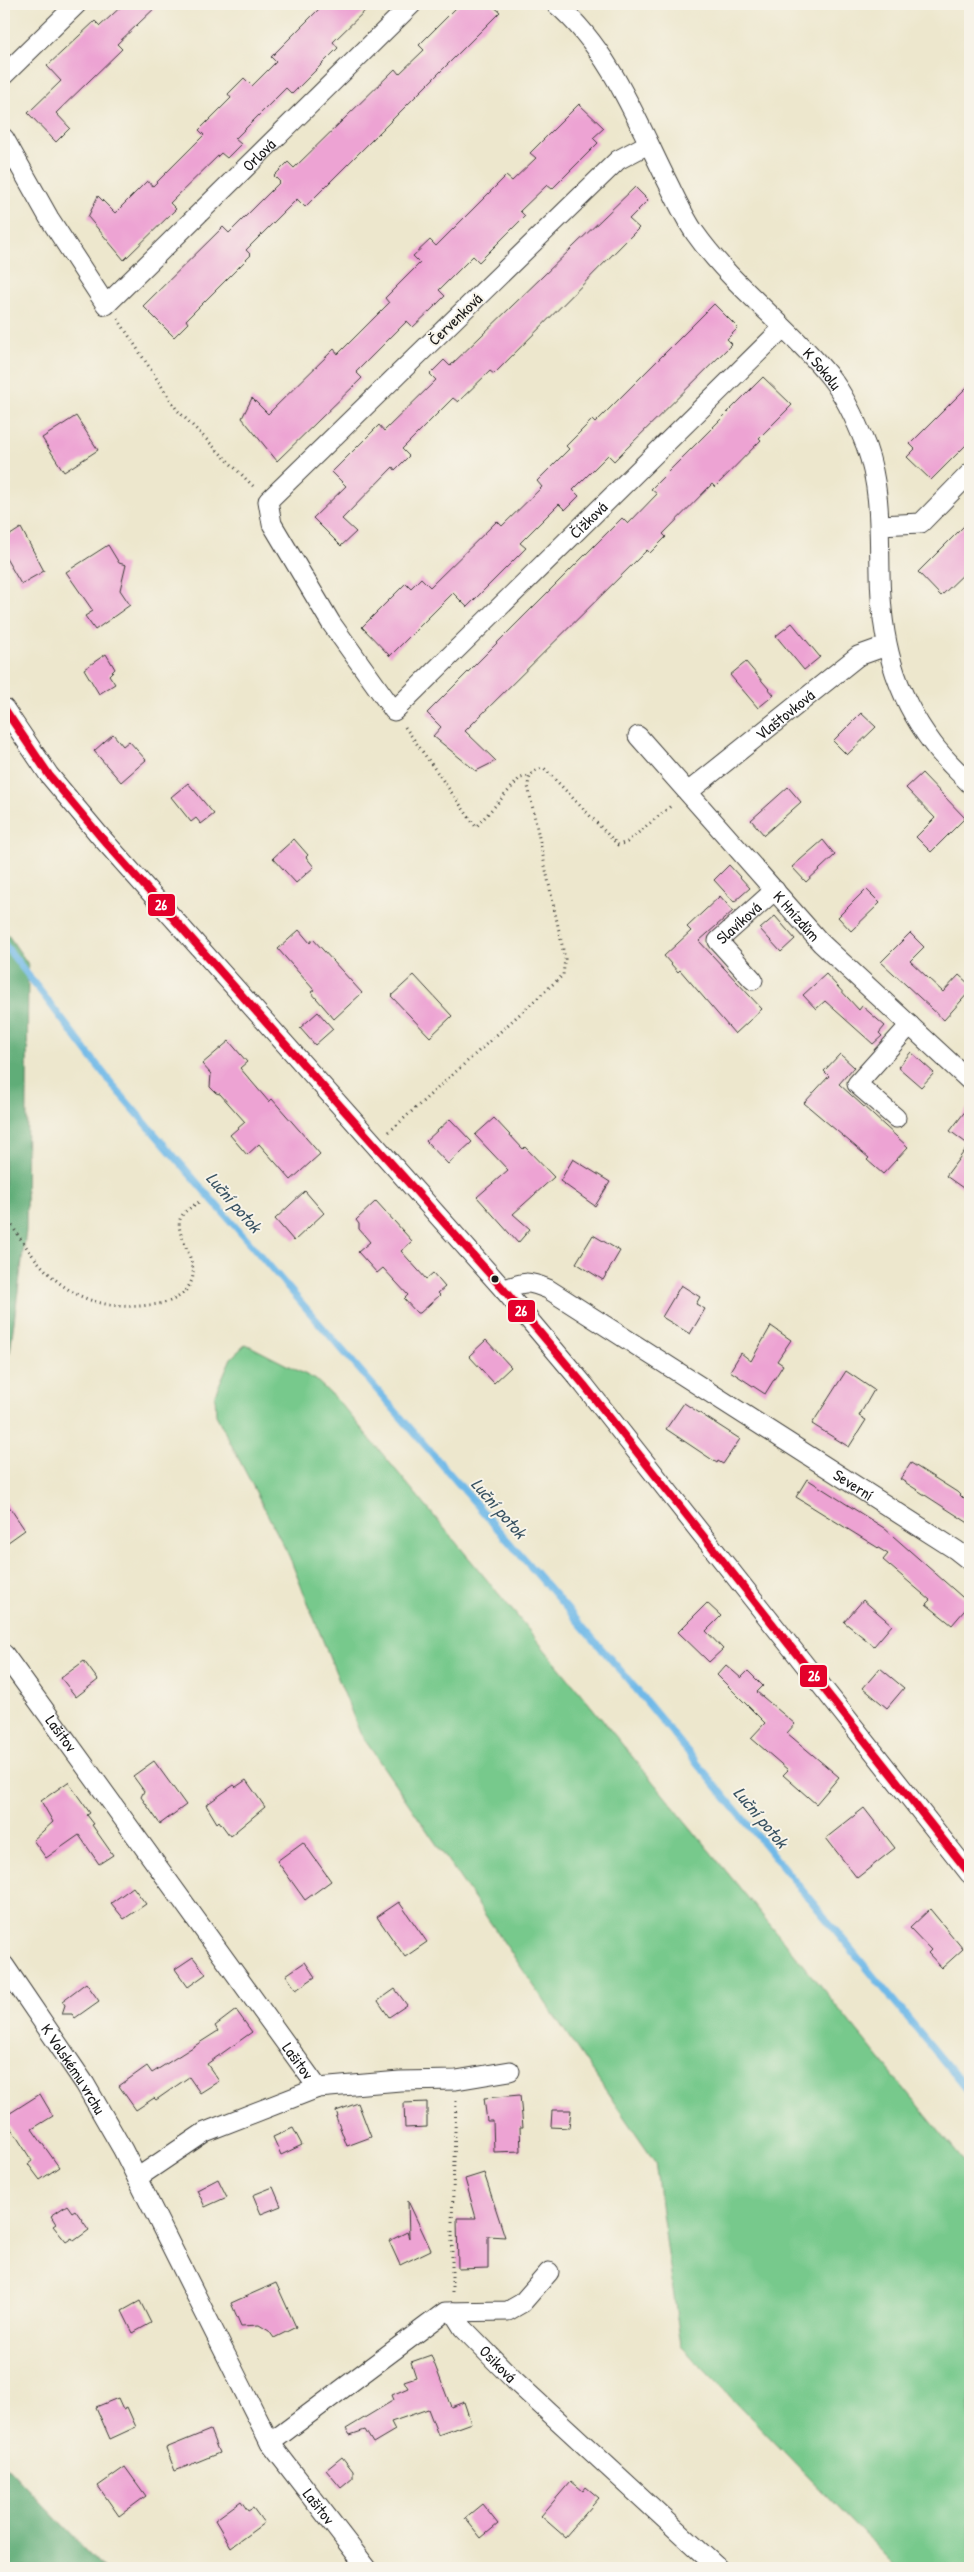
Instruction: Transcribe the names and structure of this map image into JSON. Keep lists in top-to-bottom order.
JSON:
{
  "streets": {
    "street": [
      "Orlová",
      "Červenková",
      "K Sokolu",
      "Čížková",
      "Vlaštovková",
      "K Hnízdům",
      "Slavíková",
      "Severní",
      "Lašitov",
      "K Volskému vrchu",
      "Osiková"
    ]
  },
  "crossings": [
    ["Červenková", "K Sokolu"],
    ["K Sokolu", "Čížková"],
    ["K Sokolu", "Vlaštovková"],
    ["Vlaštovková", "K Hnízdům"],
    ["K Hnízdům", "Slavíková"],
    ["Lašitov", "K Volskému vrchu"]
  ],
  "water": ["Luční potok"],
  "lines": ["transit line 26"]
}
